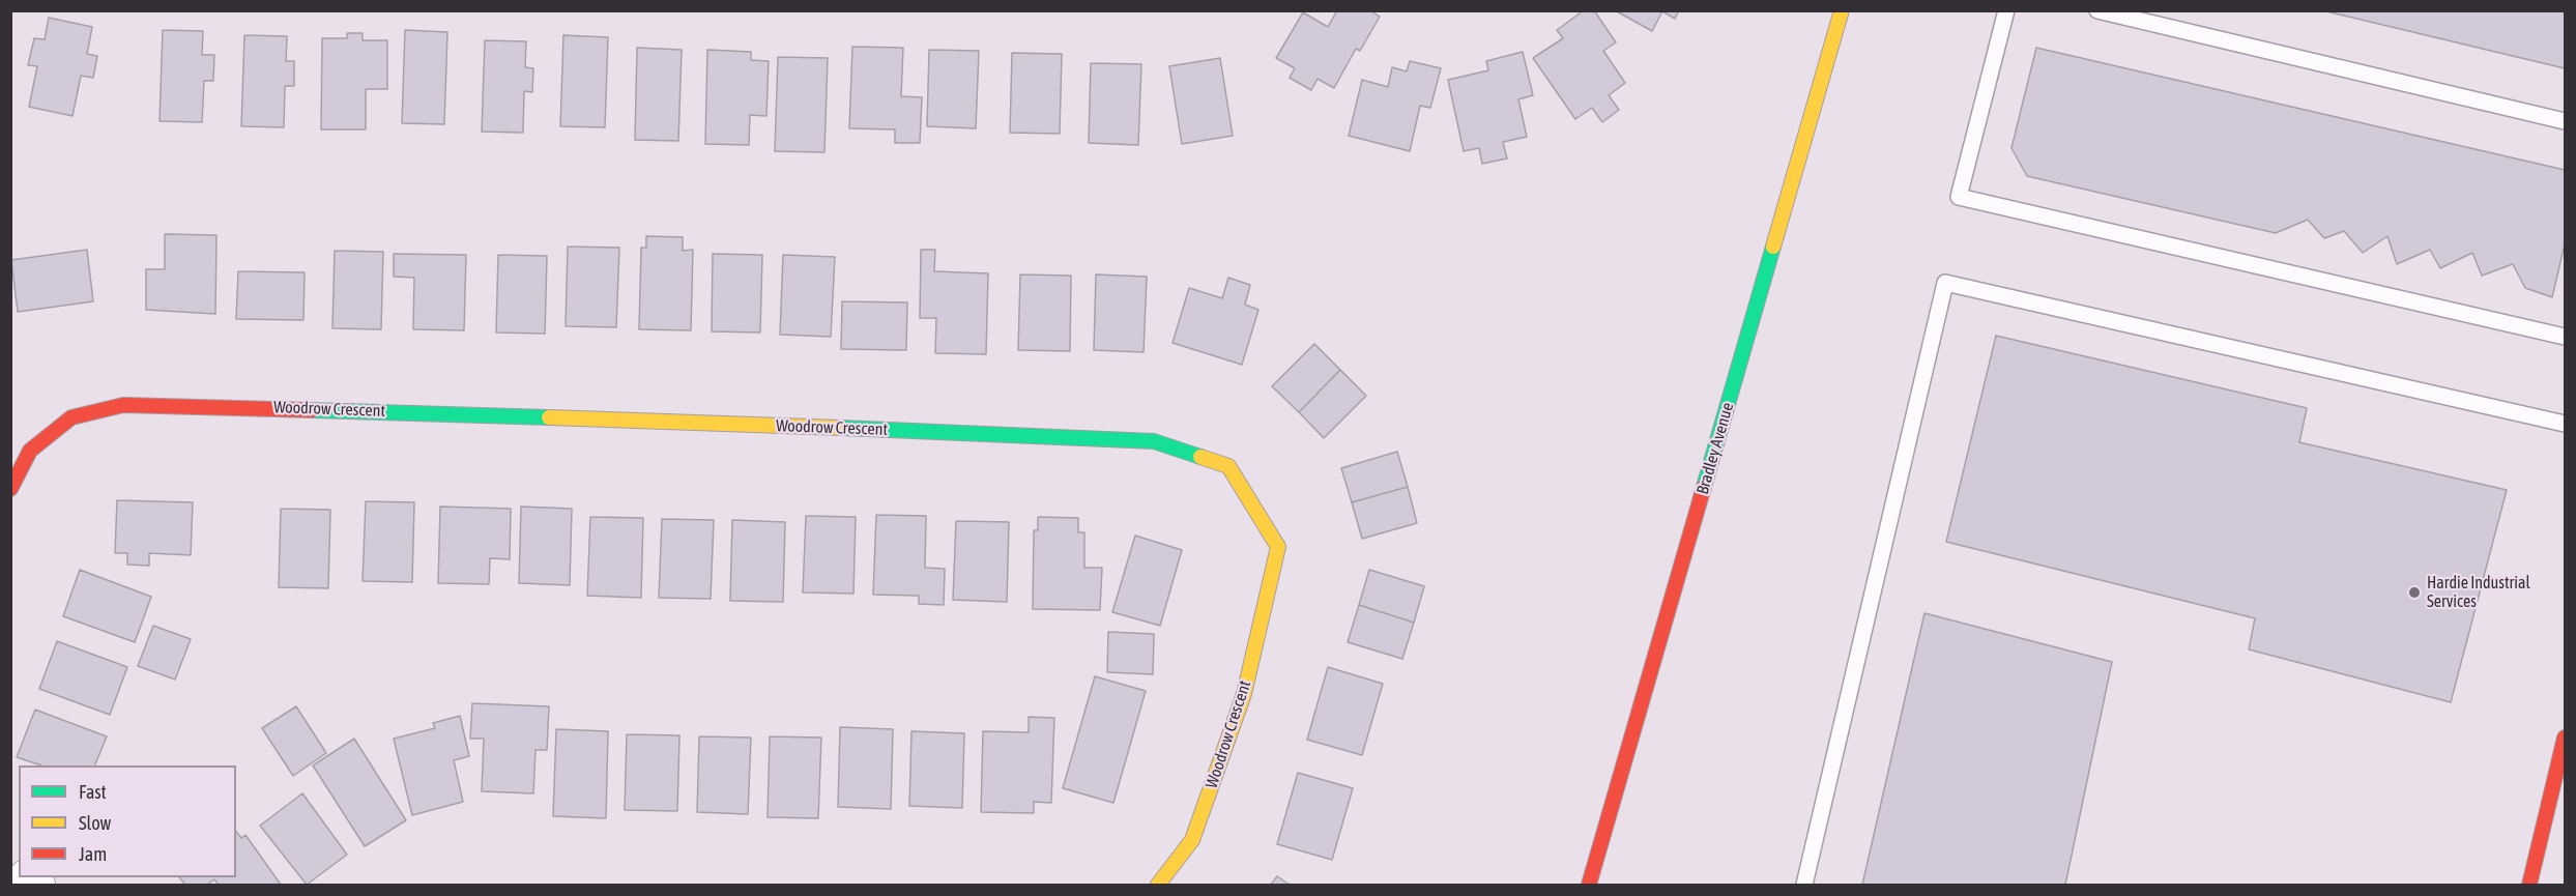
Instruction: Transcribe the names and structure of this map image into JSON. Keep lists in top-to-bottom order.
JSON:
{
  "streets": {
    "street": ["Woodrow Crescent", "Bradley Avenue"]
  },
  "places": ["Hardie Industrial Services"],
  "legend": ["Fast", "Slow", "Jam"]
}
